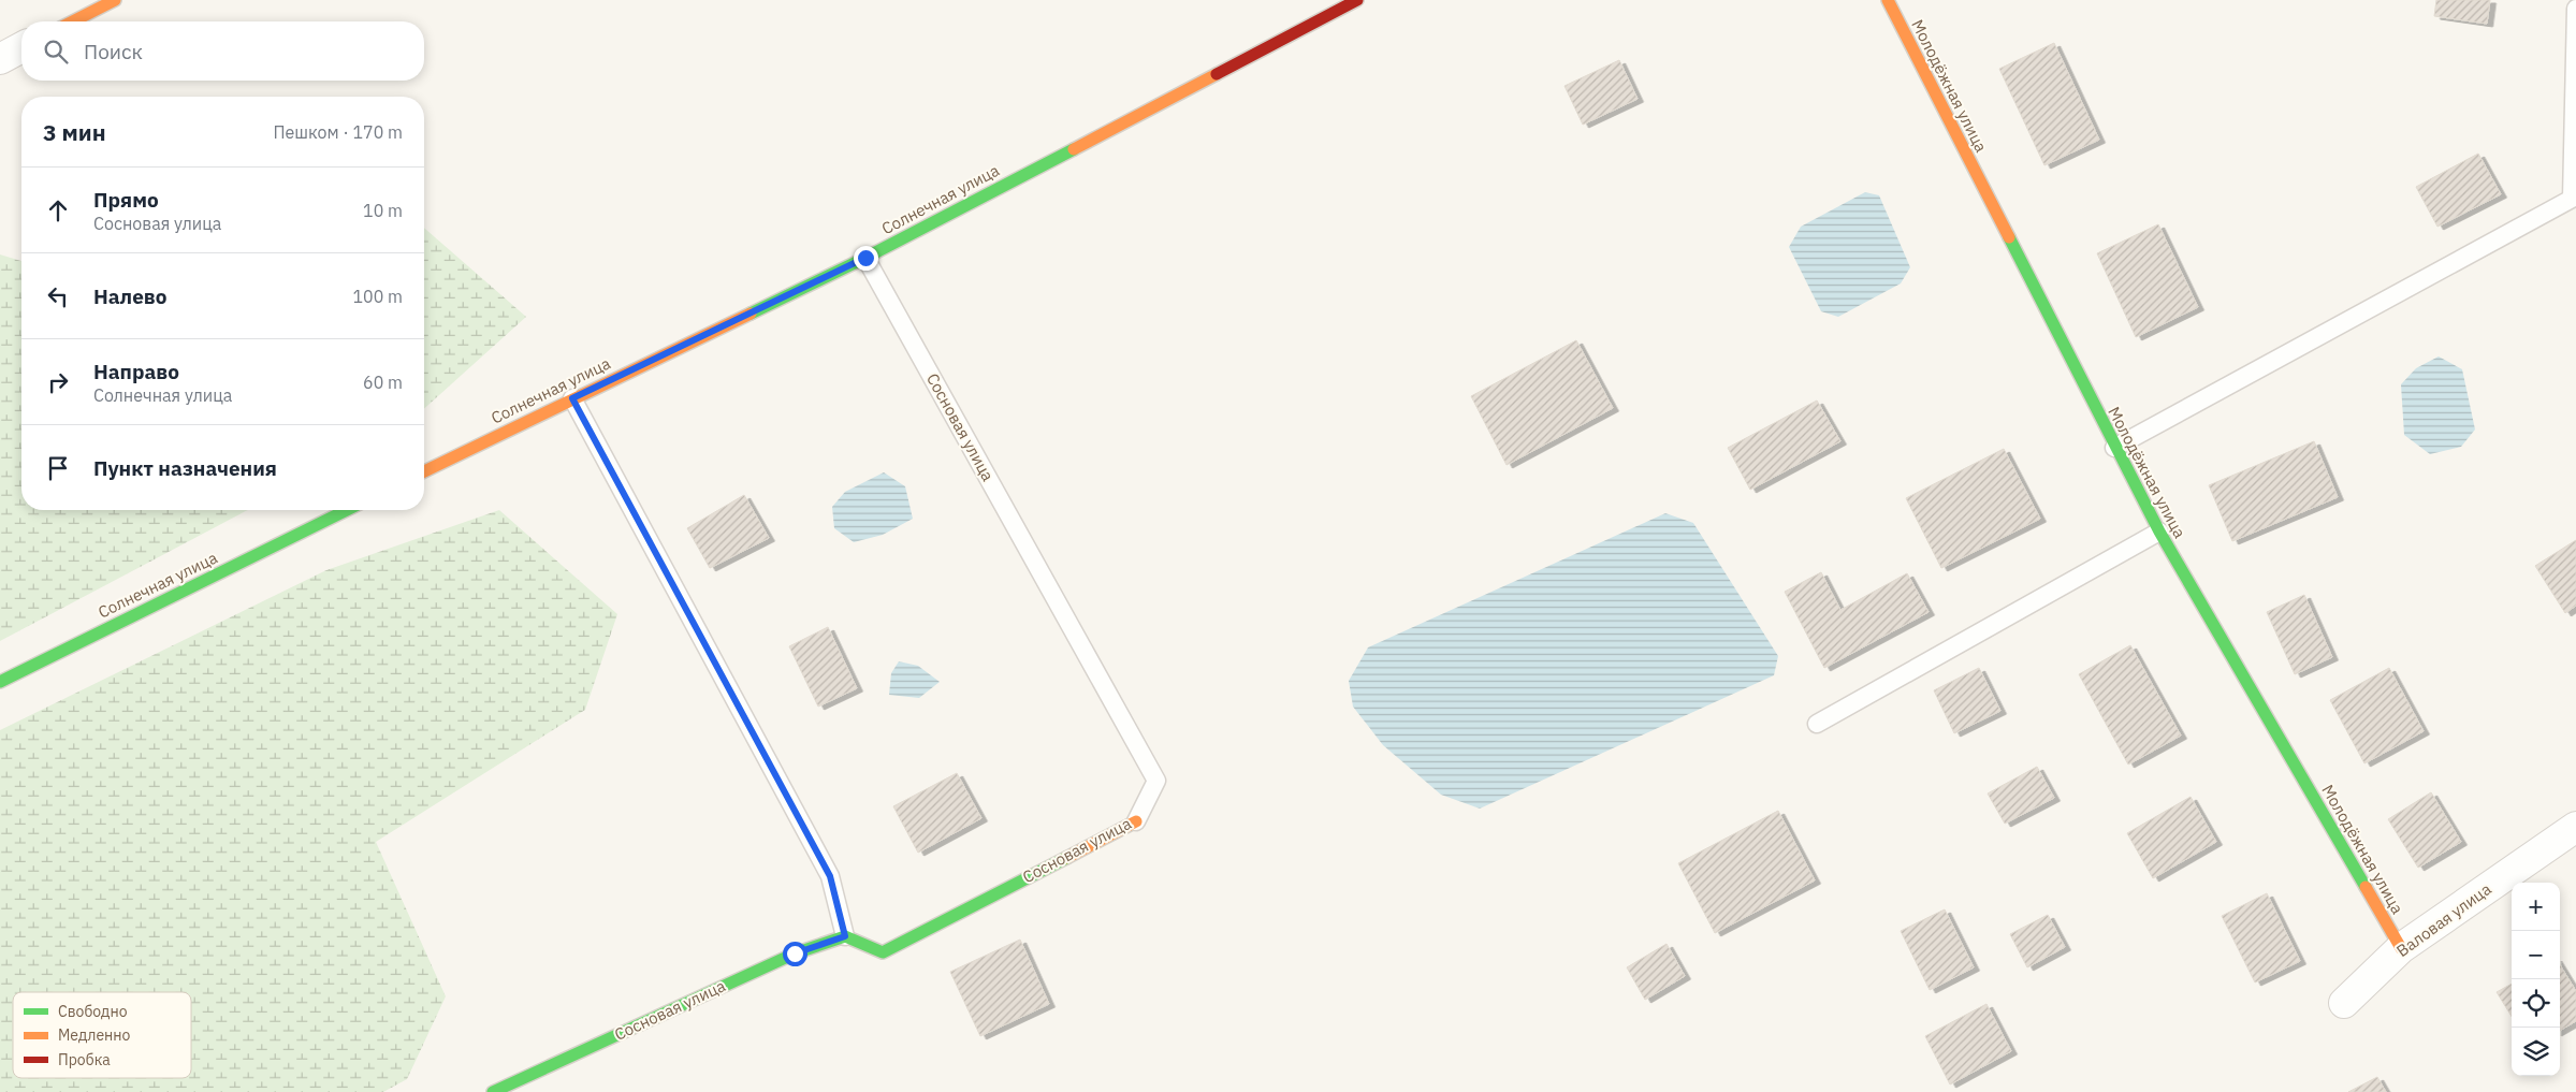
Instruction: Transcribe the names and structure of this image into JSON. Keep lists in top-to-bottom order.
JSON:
{
  "streets": {
    "street": [
      "Молодёжная улица",
      "Солнечная улица",
      "Сосновая улица",
      "Валовая улица"
    ]
  },
  "crossings": [
    ["Молодёжная улица", "Валовая улица"],
    ["Солнечная улица", "Сосновая улица"]
  ],
  "legend": ["Свободно", "Медленно", "Пробка"],
  "page": {
    "search": "Поиск",
    "heading": ["3 мин", "Пешком · 170 m"],
    "list": [
      ["Прямо", "Сосновая улица", "10 m"],
      ["Налево", "100 m"],
      ["Направо", "Солнечная улица", "60 m"],
      "Пункт назначения"
    ],
    "map_buttons": ["+", "−"]
  }
}
